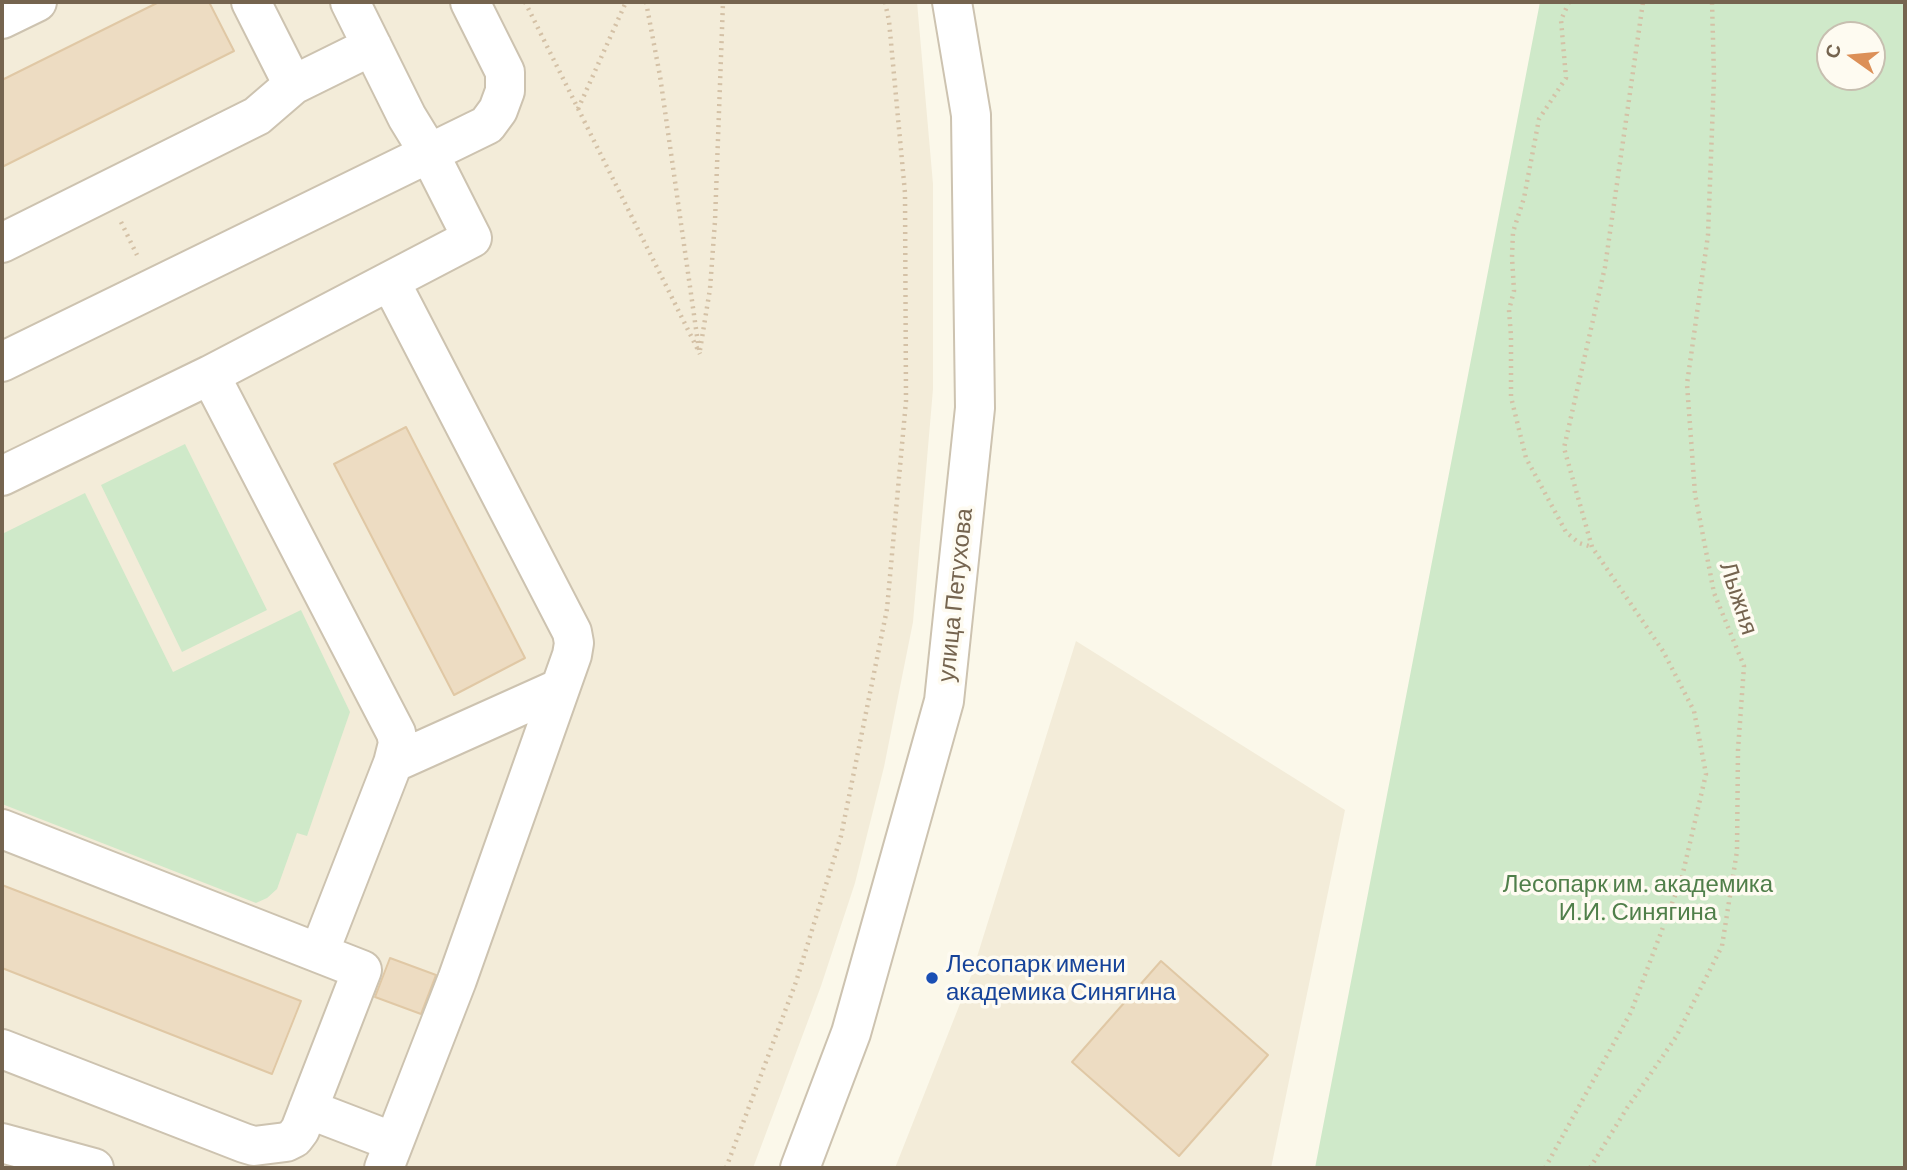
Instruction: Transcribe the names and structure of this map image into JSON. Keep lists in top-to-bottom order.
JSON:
{
  "streets": {
    "street": ["улица Петухова"],
    "path": ["Лыжня"]
  },
  "parks": ["Лесопарк им. академика И.И. Синягина"],
  "places": ["Лесопарк имени академика Синягина"],
  "north": "left"
}
